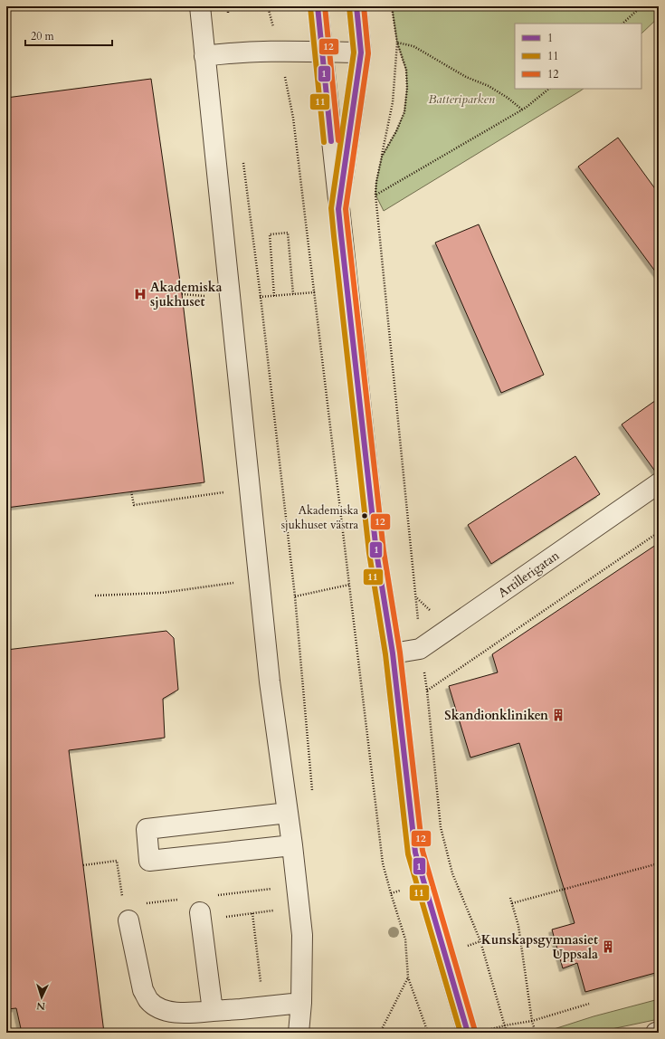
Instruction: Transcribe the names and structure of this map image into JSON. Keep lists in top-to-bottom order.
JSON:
{
  "streets": {
    "street": ["Artillerigatan"]
  },
  "parks": ["Batteriparken"],
  "places": {
    "hospital": ["Akademiska sjukhuset"],
    "other": ["Akademiska sjukhuset västra"],
    "building": ["Skandionkliniken", "Kunskapsgymnasiet Uppsala"]
  },
  "lines": ["transit line 1", "transit line 12", "transit line 11"],
  "legend": ["1", "11", "12"],
  "scale_bar": "20 m",
  "north": "bottom"
}
